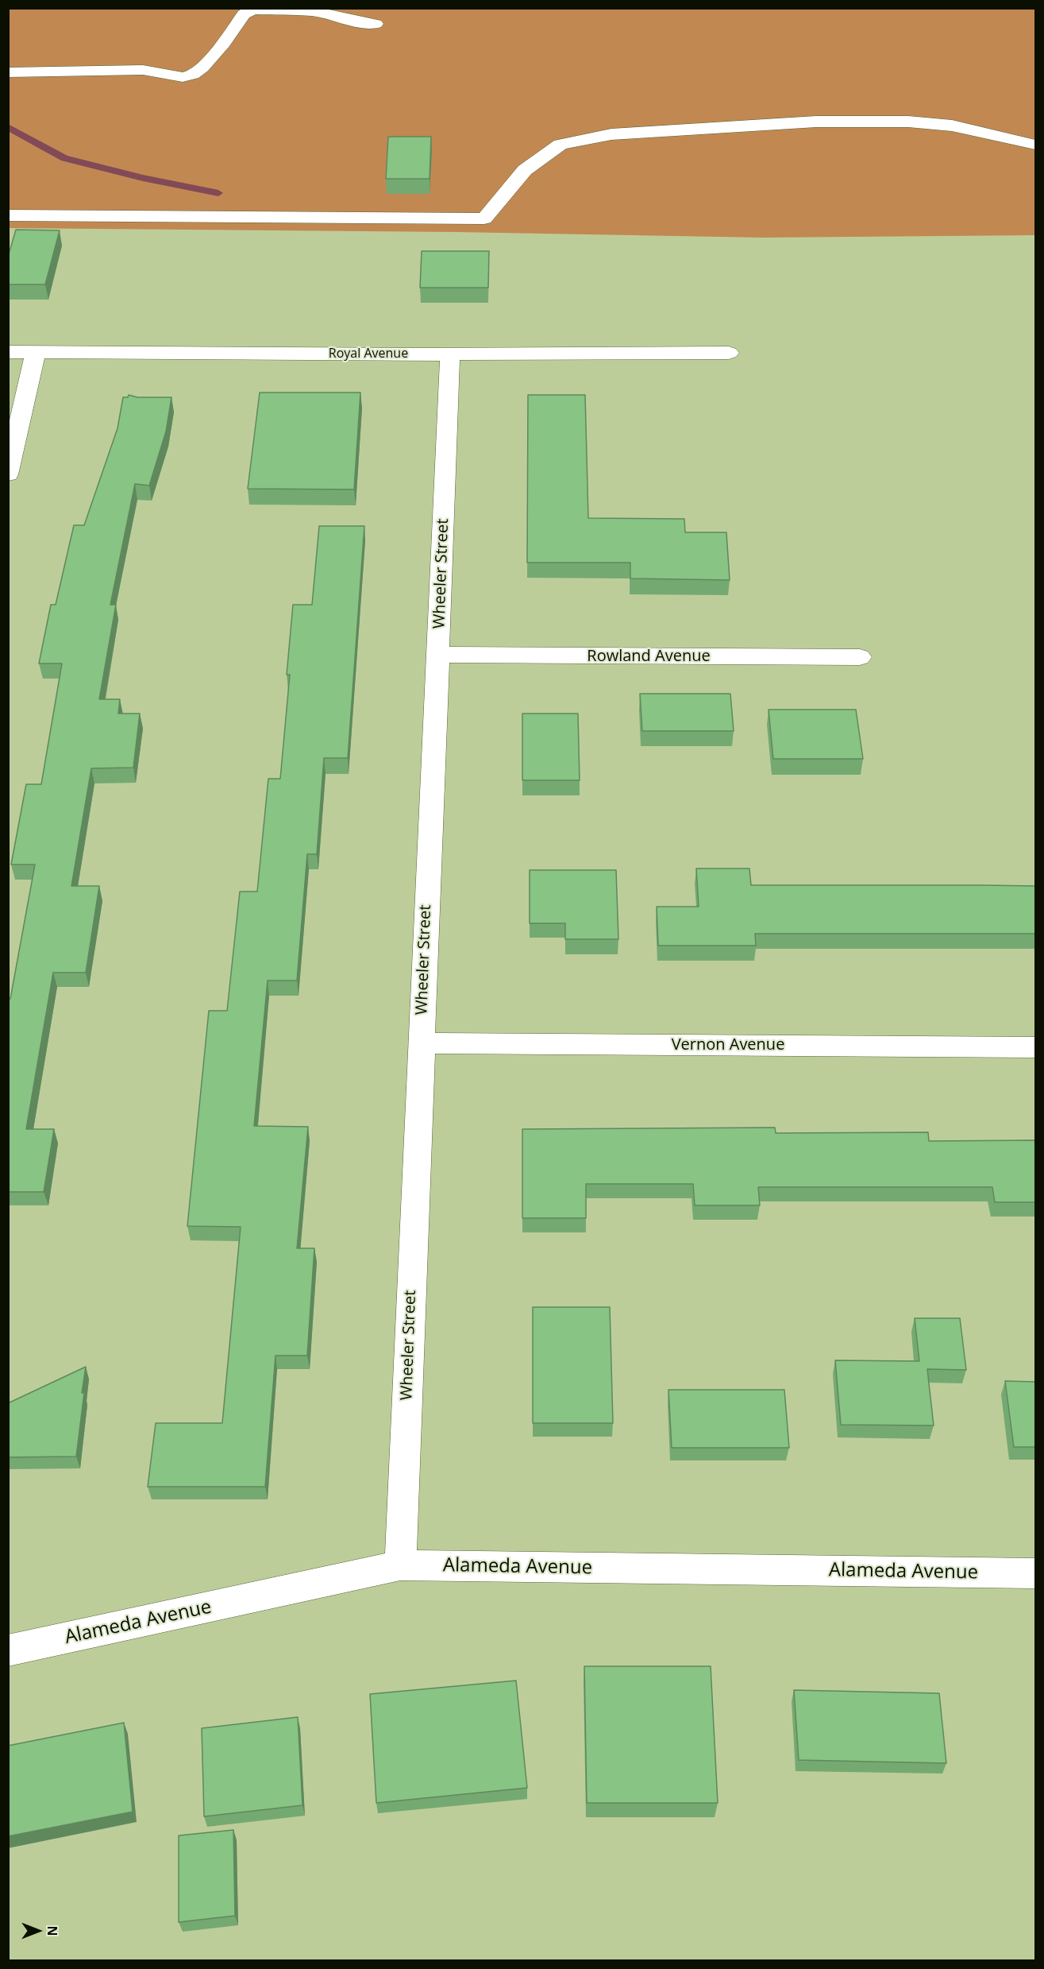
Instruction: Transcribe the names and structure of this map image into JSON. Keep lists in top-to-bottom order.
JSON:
{
  "streets": {
    "street": [
      "Royal Avenue",
      "Wheeler Street",
      "Rowland Avenue",
      "Vernon Avenue",
      "Alameda Avenue"
    ]
  },
  "crossings": [
    ["Royal Avenue", "Wheeler Street"],
    ["Wheeler Street", "Rowland Avenue"],
    ["Wheeler Street", "Vernon Avenue"],
    ["Wheeler Street", "Alameda Avenue"]
  ],
  "north": "right"
}
